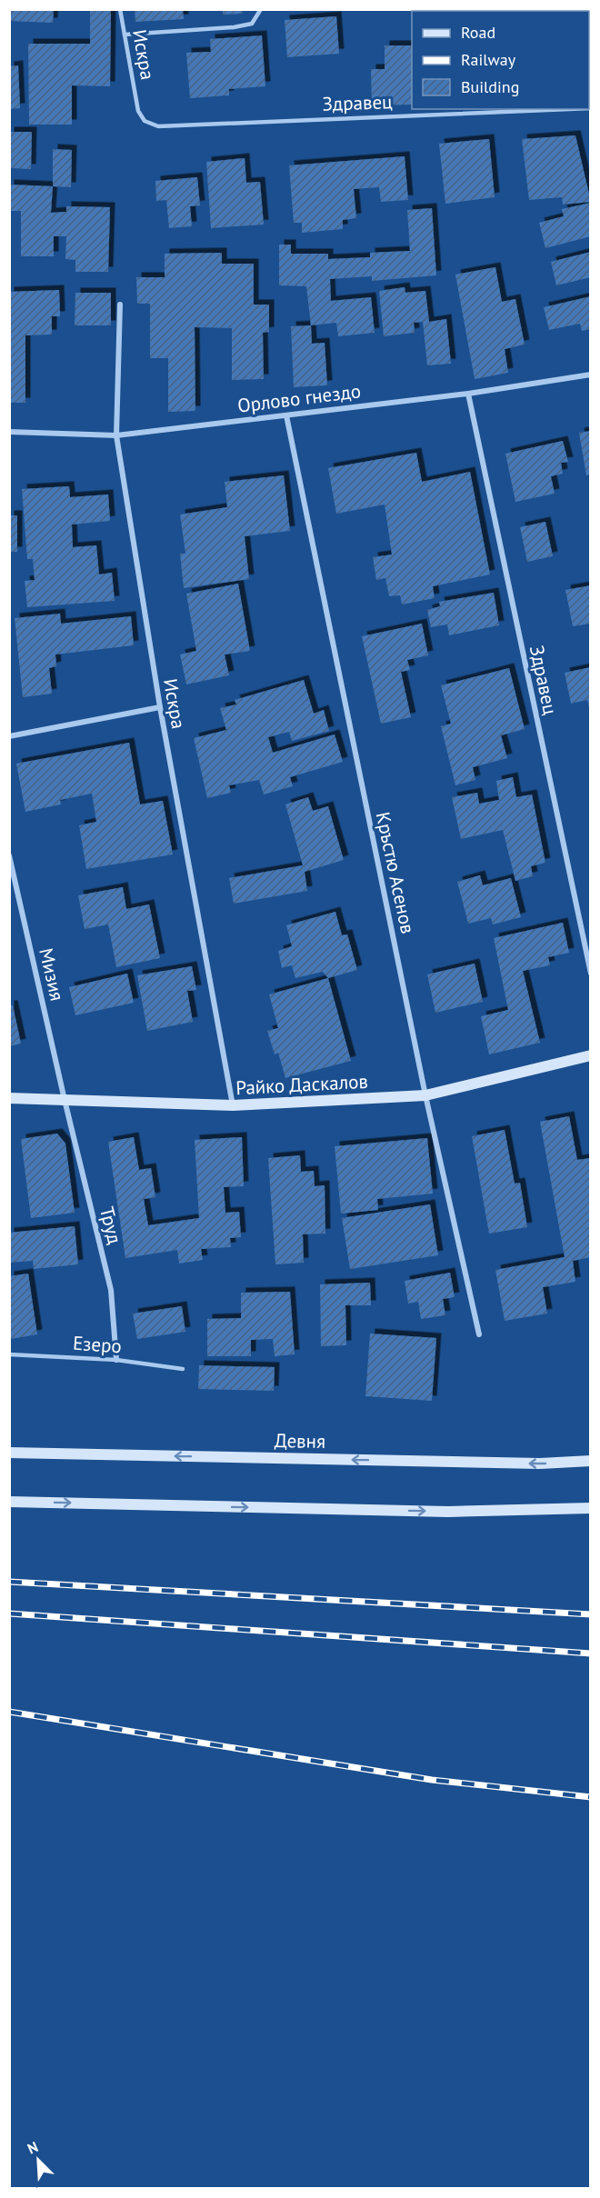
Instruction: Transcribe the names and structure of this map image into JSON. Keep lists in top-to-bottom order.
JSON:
{
  "streets": {
    "main road": ["Райко Даскалов", "Девня"],
    "street": [
      "Искра",
      "Здравец",
      "Орлово гнездо",
      "Кръстю Асенов",
      "Мизия",
      "Труд"
    ],
    "lane": ["Езеро"]
  },
  "crossings": [
    ["Искра", "Здравец"],
    ["Искра", "Орлово гнездо"],
    ["Искра", "Райко Даскалов"],
    ["Здравец", "Орлово гнездо"],
    ["Орлово гнездо", "Кръстю Асенов"],
    ["Кръстю Асенов", "Райко Даскалов"],
    ["Мизия", "Райко Даскалов"],
    ["Мизия", "Труд"],
    ["Райко Даскалов", "Труд"],
    ["Труд", "Езеро"]
  ],
  "legend": ["Road", "Railway", "Building"],
  "north": "top left"
}
